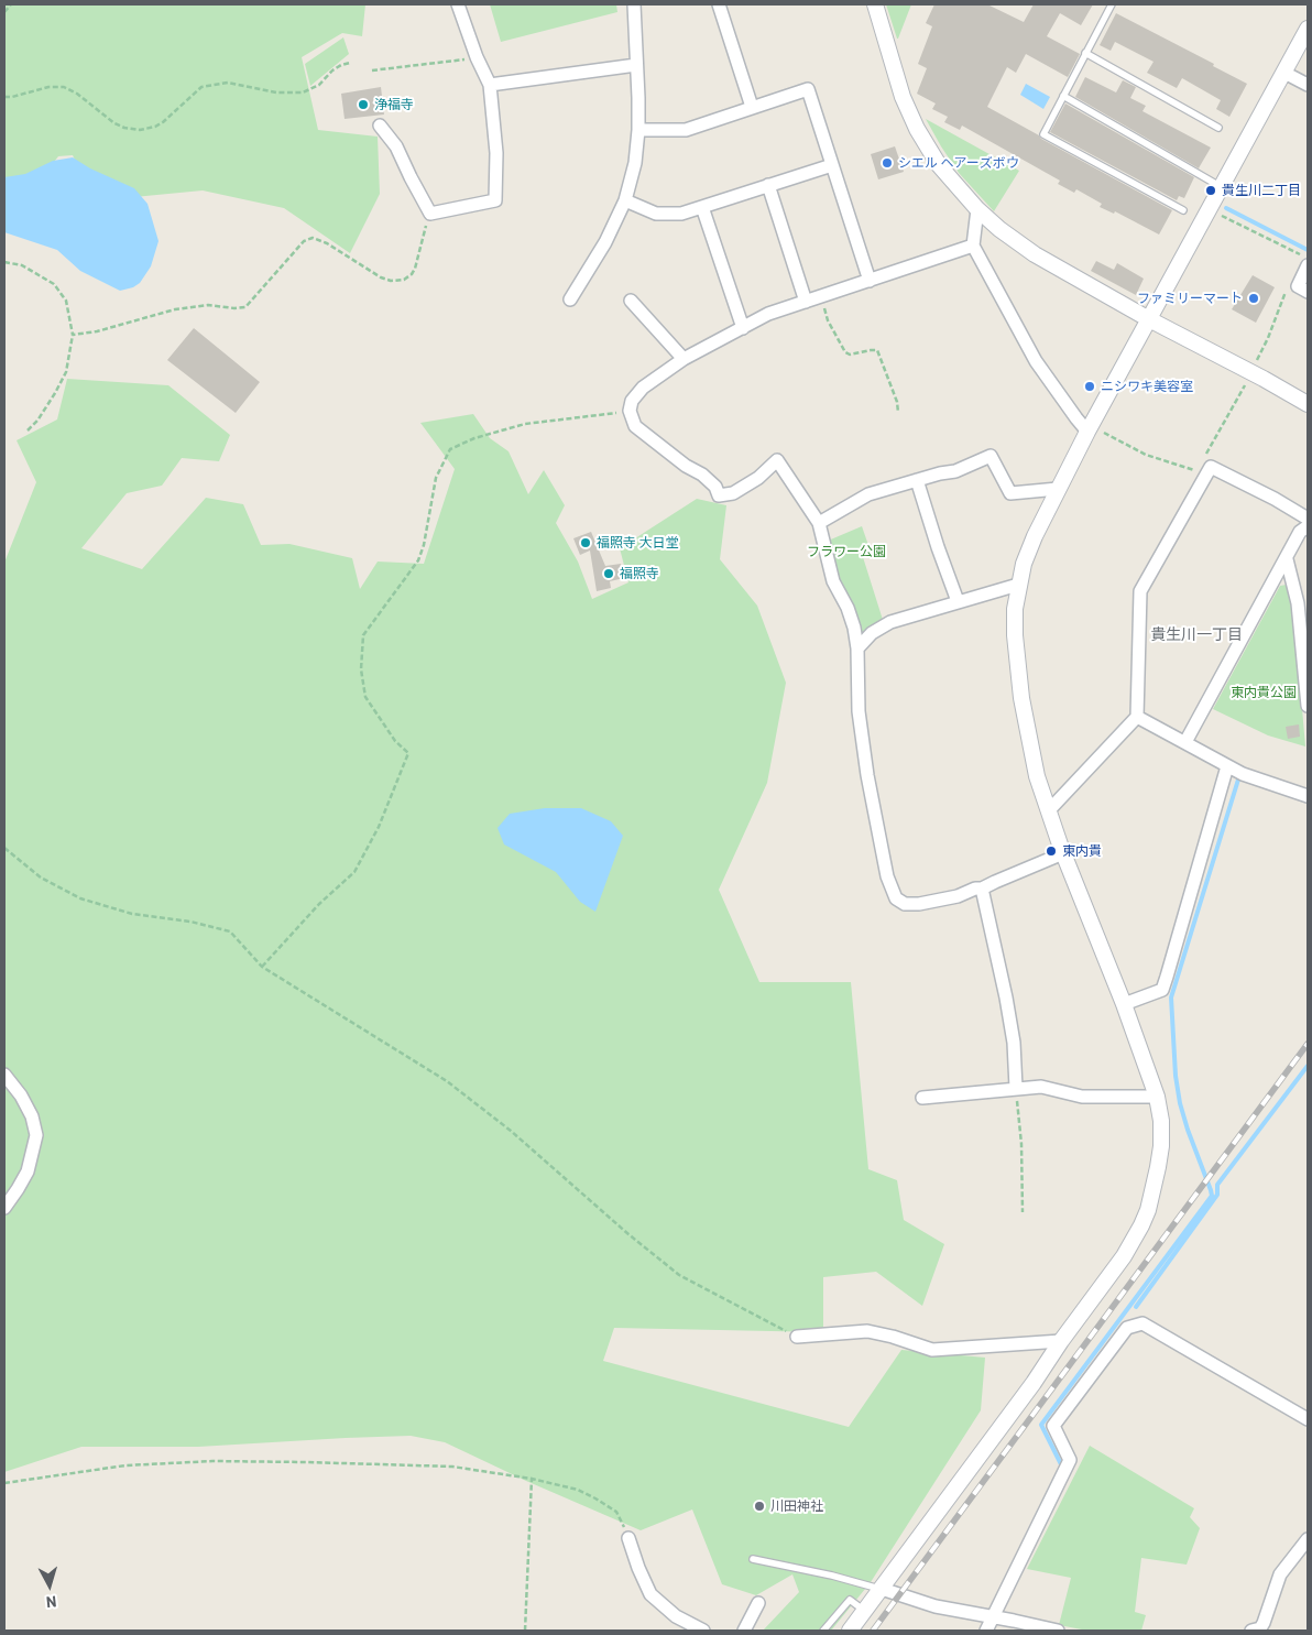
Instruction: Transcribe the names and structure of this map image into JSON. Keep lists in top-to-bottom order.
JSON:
{
  "districts": ["貴生川一丁目"],
  "parks": ["フラワー公園", "東内貴公園"],
  "places": [
    "浄福寺",
    "シエル ヘアーズボウ",
    "貴生川二丁目",
    "ファミリーマート",
    "ニシワキ美容室",
    "福照寺 大日堂",
    "福照寺",
    "東内貴",
    "川田神社"
  ],
  "north": "bottom"
}
